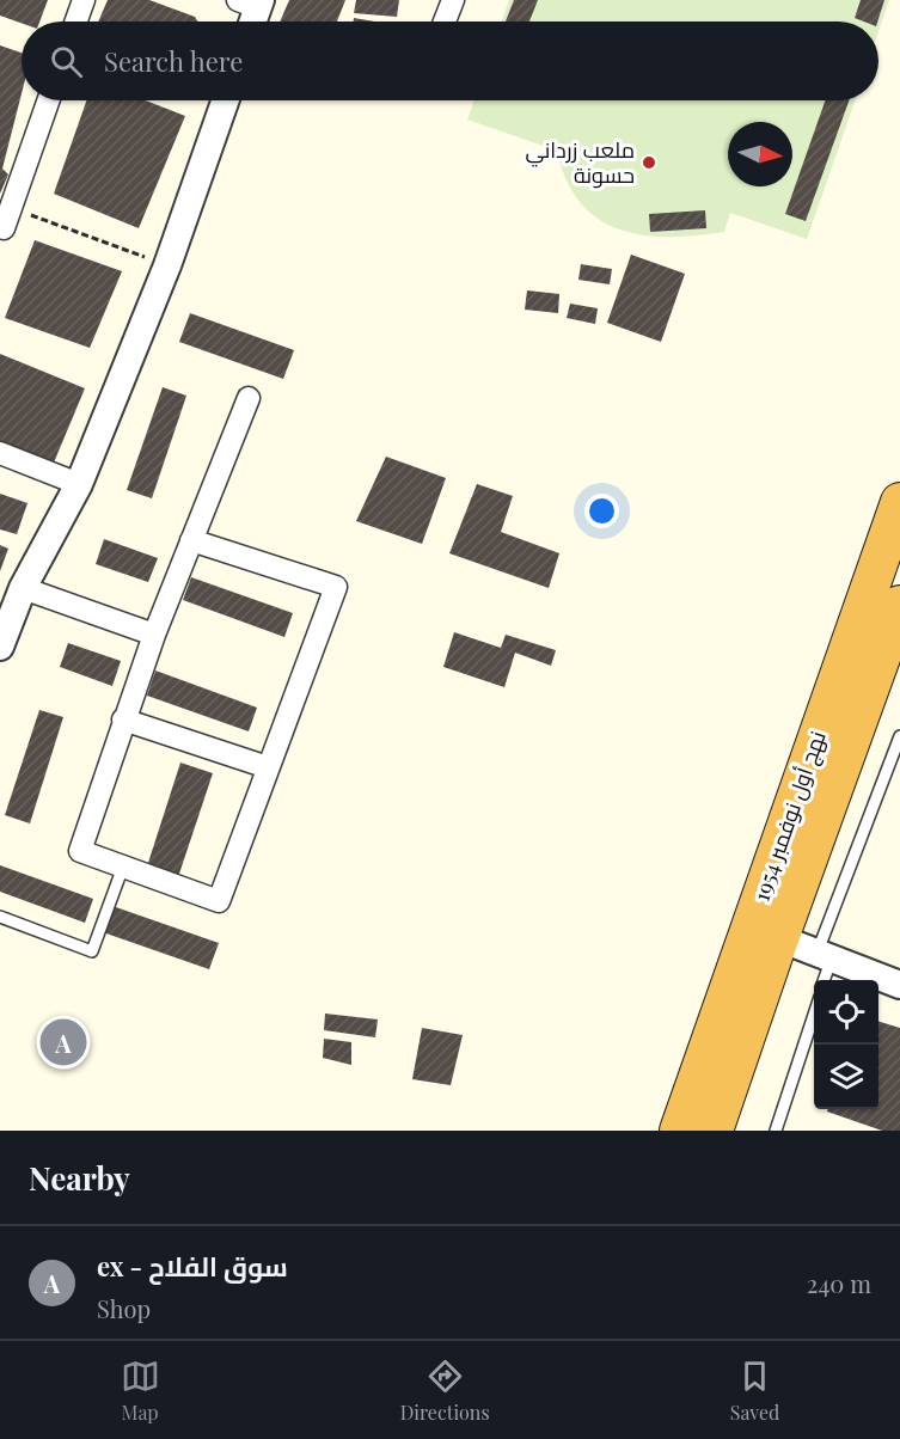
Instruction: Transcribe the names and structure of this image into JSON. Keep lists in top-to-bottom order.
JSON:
{
  "streets": {
    "highway": ["نهج أول نوفمبر 1954"]
  },
  "places": ["ملعب زرداني حسونة"],
  "north": "right",
  "page": {
    "search": "Search here",
    "pins": "A",
    "heading": "Nearby",
    "list": [
      {
        "mark": "A",
        "name": "ex - سوق الفلاح",
        "note": "Shop",
        "value": "240 m"
      }
    ],
    "nav": ["Map", "Directions", "Saved"]
  }
}
